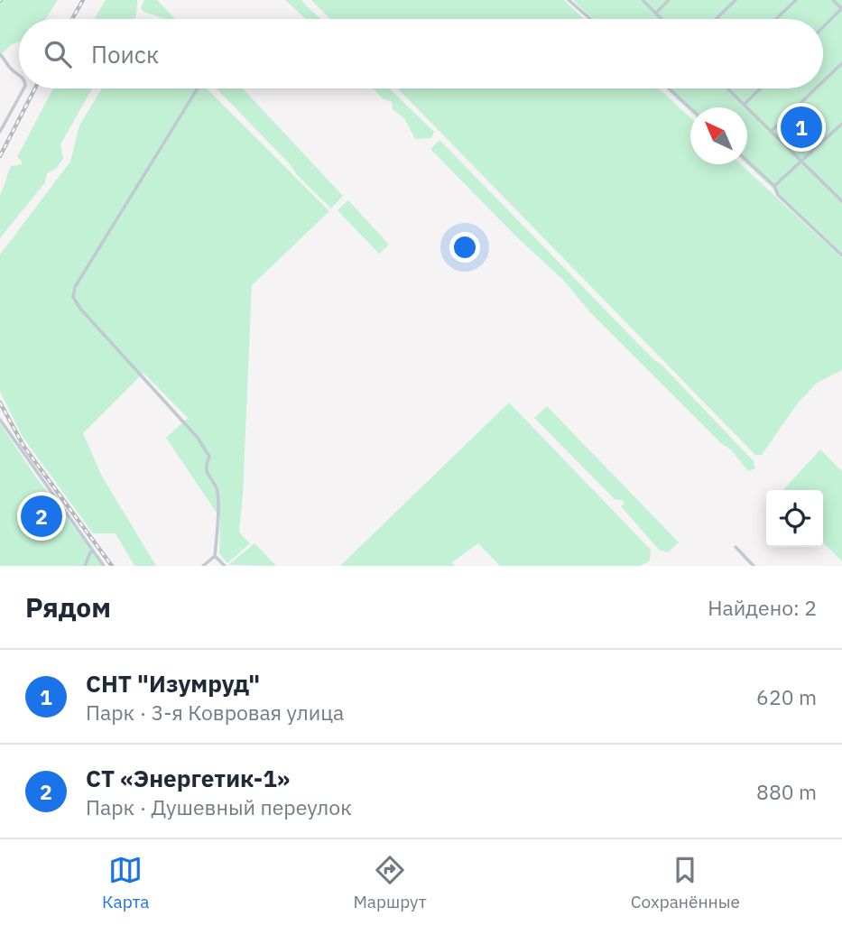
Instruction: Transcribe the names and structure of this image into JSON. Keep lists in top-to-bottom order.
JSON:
{
  "north": "top left",
  "page": {
    "search": "Поиск",
    "pins": ["1", "2"],
    "heading": ["Рядом", "Найдено: 2"],
    "list": [
      {
        "mark": "1",
        "name": "СНТ \"Изумруд\"",
        "note": "Парк · 3-я Ковровая улица",
        "value": "620 m"
      },
      {
        "mark": "2",
        "name": "СТ «Энергетик-1»",
        "note": "Парк · Душевный переулок",
        "value": "880 m"
      }
    ],
    "nav": ["Карта", "Маршрут", "Сохранённые"]
  }
}
